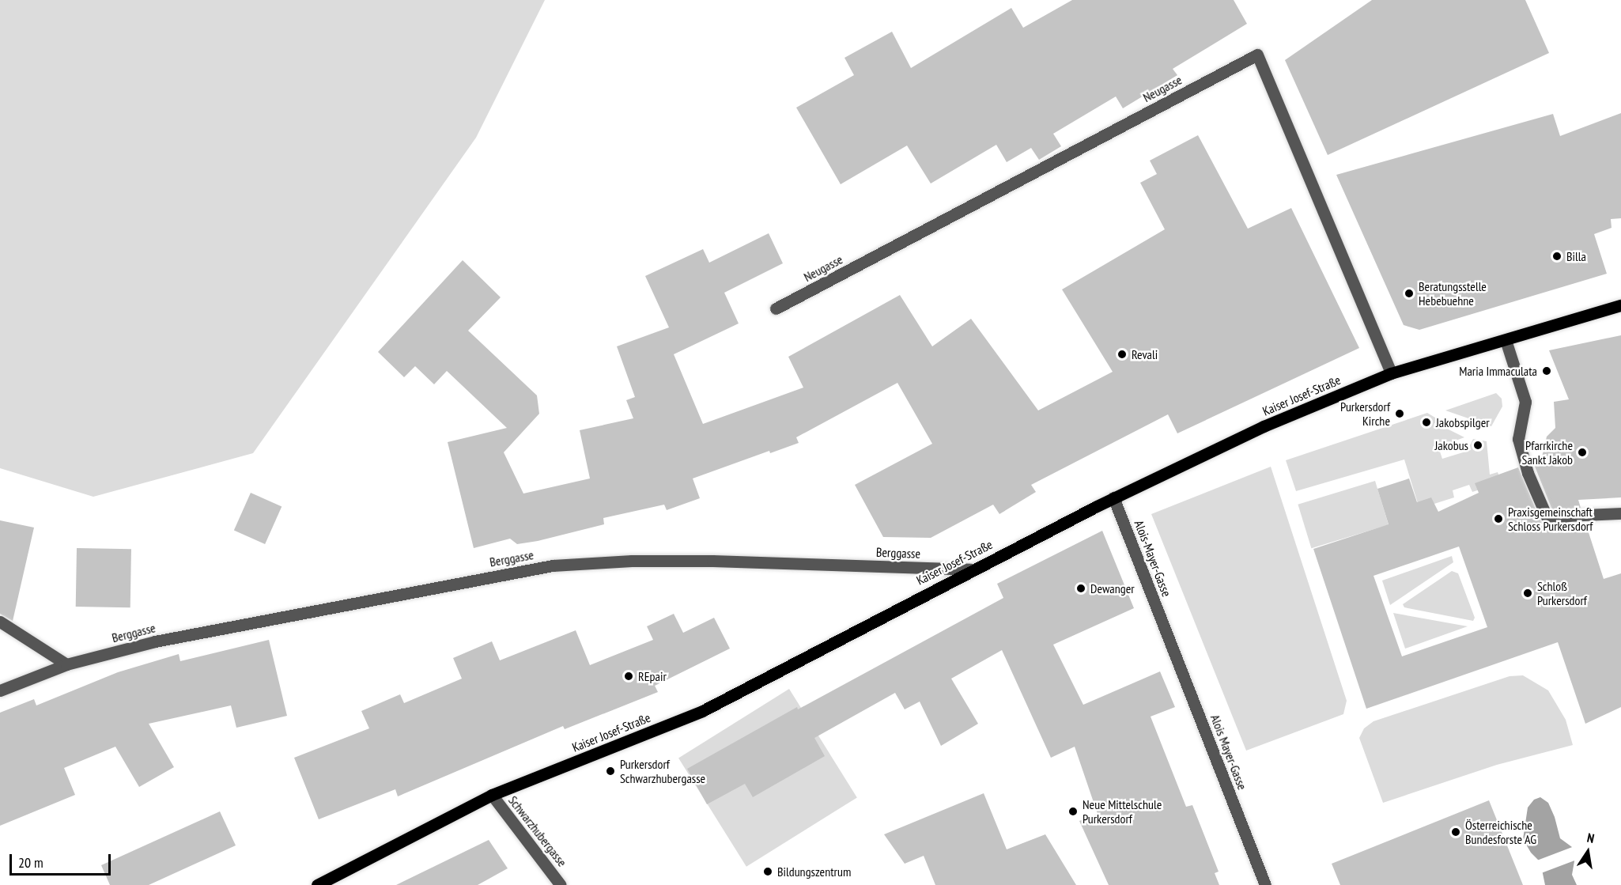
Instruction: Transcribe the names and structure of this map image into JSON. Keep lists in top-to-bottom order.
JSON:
{
  "streets": {
    "main road": ["Kaiser Josef-Straße"],
    "street": [
      "Neugasse",
      "Berggasse",
      "Alois-Mayer-Gasse",
      "Alois Mayer-Gasse",
      "Schwarzhubergasse"
    ]
  },
  "crossings": [
    ["Neugasse", "Kaiser Josef-Straße"],
    ["Kaiser Josef-Straße", "Berggasse"],
    ["Kaiser Josef-Straße", "Alois-Mayer-Gasse"],
    ["Kaiser Josef-Straße", "Schwarzhubergasse"],
    ["Alois-Mayer-Gasse", "Alois Mayer-Gasse"]
  ],
  "places": [
    "Billa",
    "Beratungsstelle Hebebuehne",
    "Revali",
    "Maria Immaculata",
    "Purkersdorf Kirche",
    "Jakobspilger",
    "Jakobus",
    "Pfarrkirche Sankt Jakob",
    "Praxisgemeinschaft Schloss Purkersdorf",
    "Dewanger",
    "Schloß Purkersdorf",
    "REpair",
    "Purkersdorf Schwarzhubergasse",
    "Neue Mittelschule Purkersdorf",
    "Österreichische Bundesforste AG",
    "Bildungszentrum"
  ],
  "scale_bar": "20 m",
  "north": "top"
}
